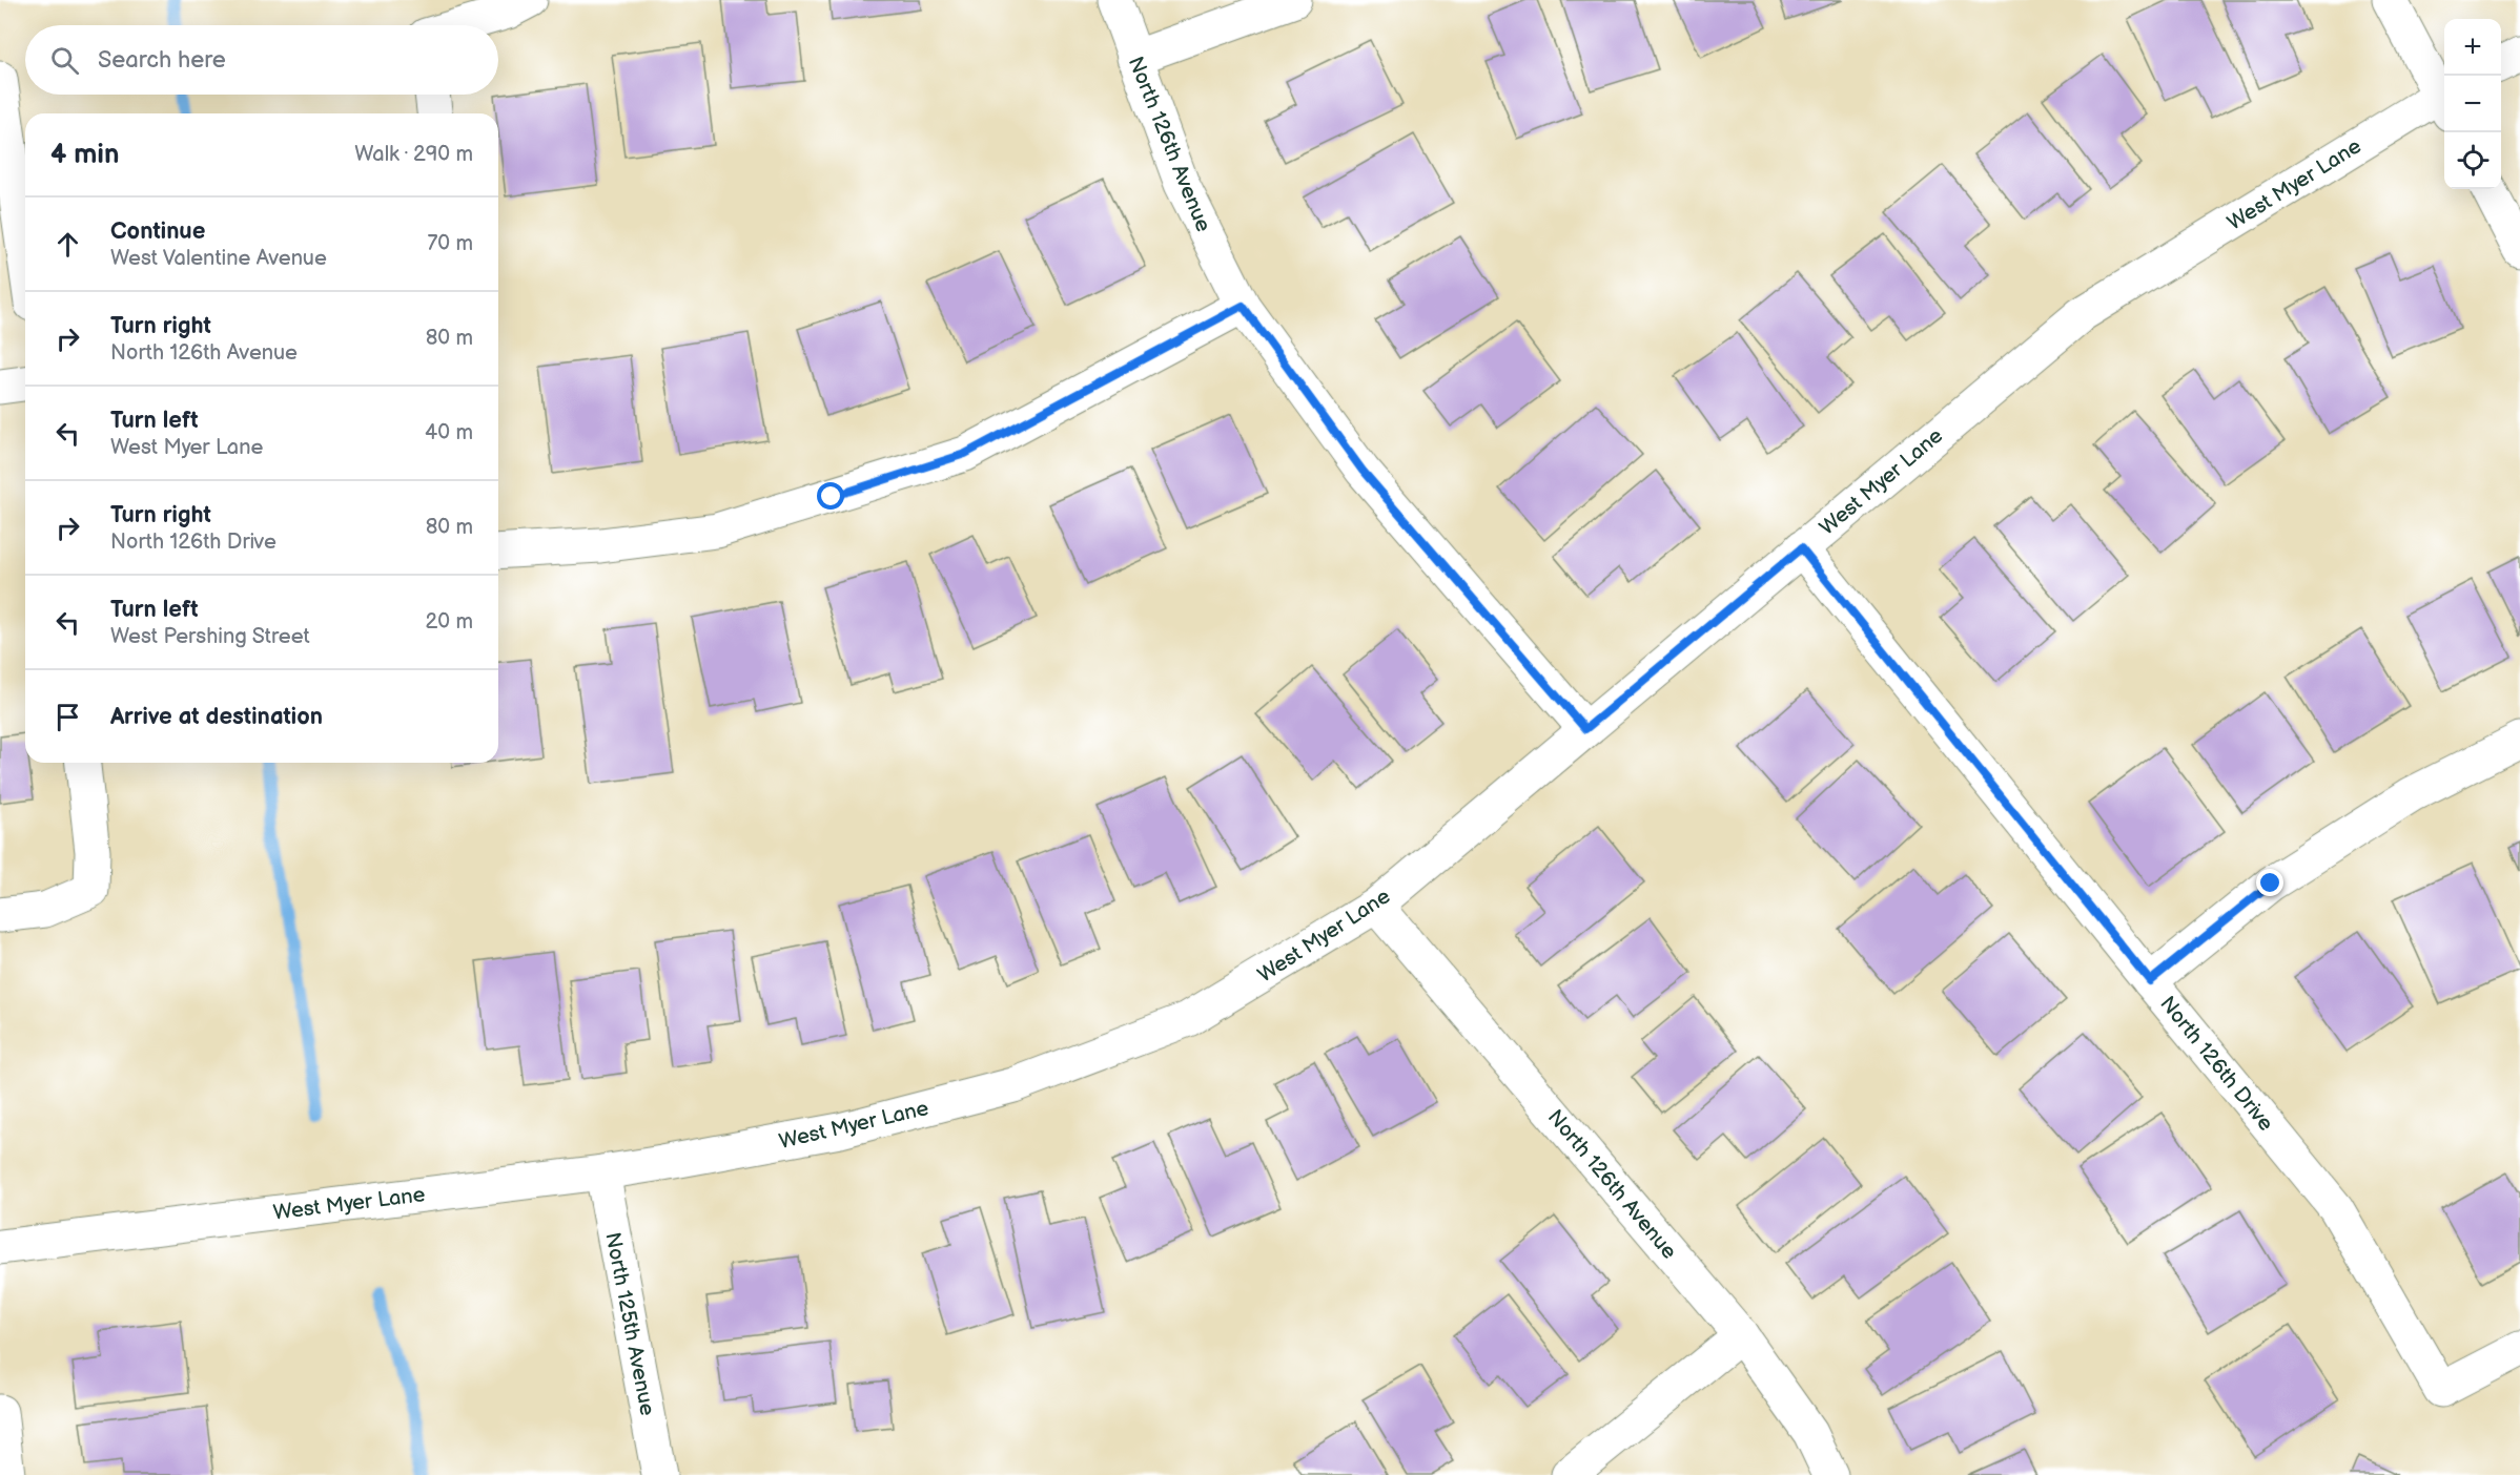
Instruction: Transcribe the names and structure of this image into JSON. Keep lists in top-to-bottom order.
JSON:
{
  "streets": {
    "street": [
      "North 126th Avenue",
      "West Myer Lane",
      "North 126th Drive",
      "North 125th Avenue"
    ]
  },
  "crossings": [
    ["North 126th Avenue", "West Myer Lane"],
    ["West Myer Lane", "North 126th Drive"],
    ["West Myer Lane", "North 125th Avenue"]
  ],
  "page": {
    "map_buttons": ["+", "−"],
    "search": "Search here",
    "heading": ["4 min", "Walk · 290 m"],
    "list": [
      ["Continue", "West Valentine Avenue", "70 m"],
      ["Turn right", "North 126th Avenue", "80 m"],
      ["Turn left", "West Myer Lane", "40 m"],
      ["Turn right", "North 126th Drive", "80 m"],
      ["Turn left", "West Pershing Street", "20 m"],
      "Arrive at destination"
    ]
  }
}
